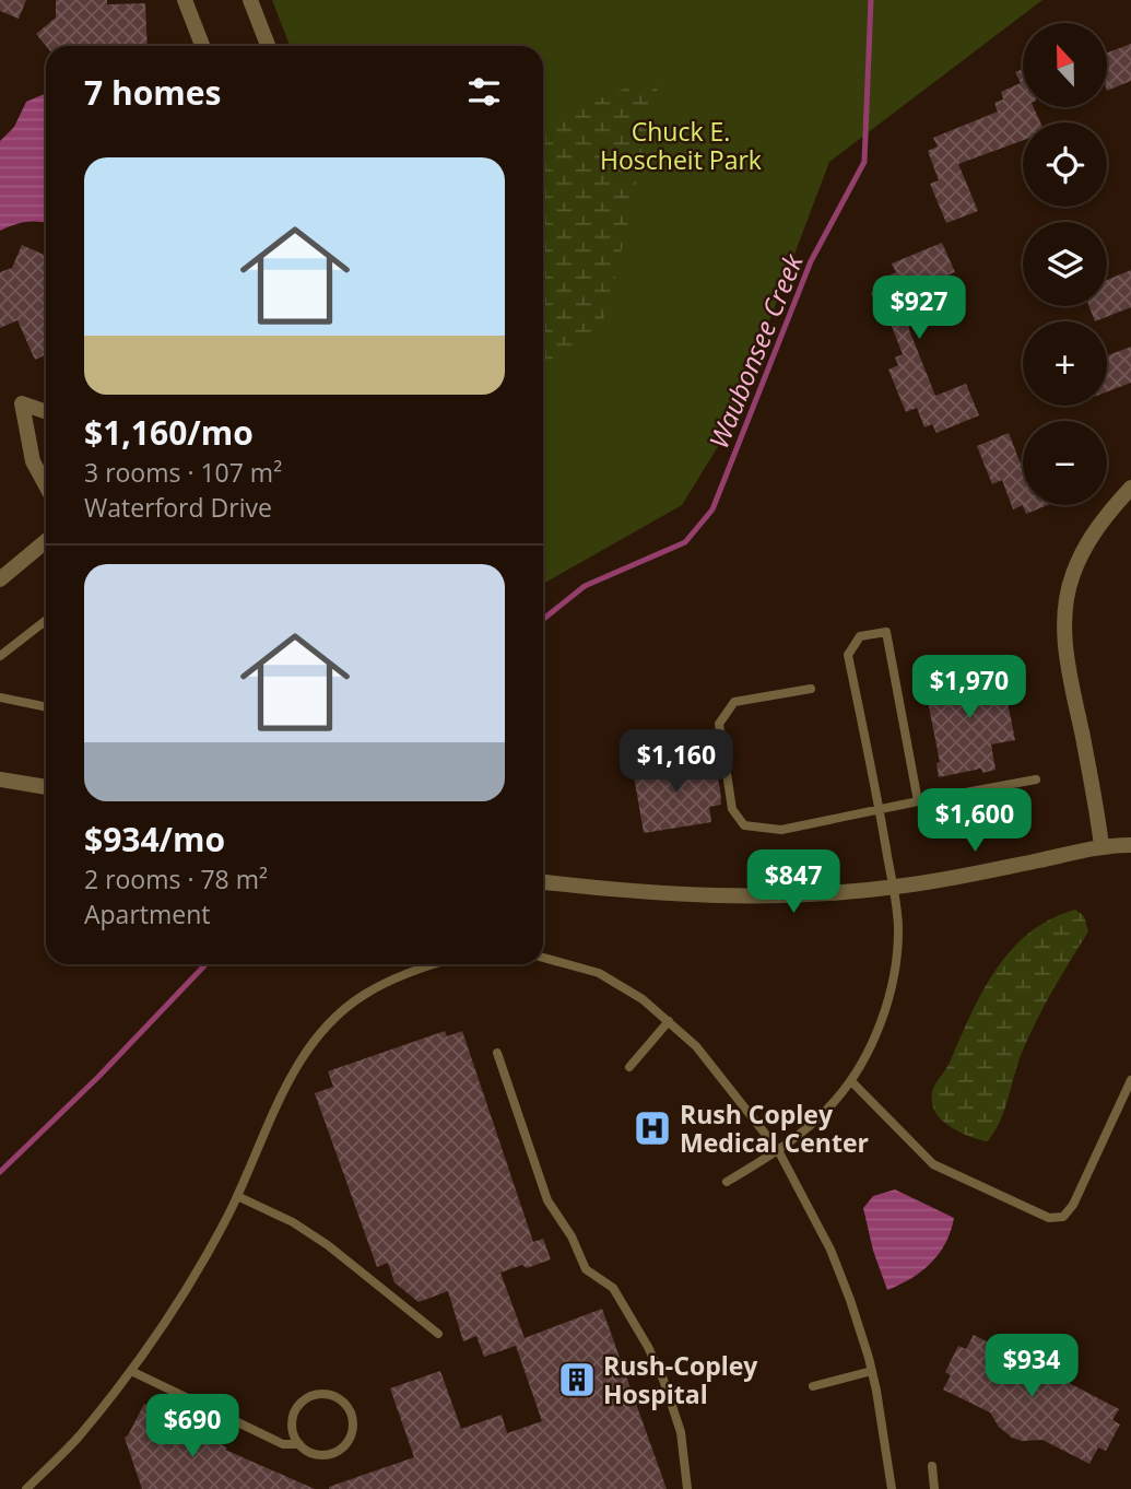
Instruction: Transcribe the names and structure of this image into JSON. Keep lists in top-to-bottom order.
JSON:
{
  "water": ["Waubonsee Creek"],
  "parks": ["Chuck E. Hoscheit Park"],
  "places": {
    "hospital": ["Rush Copley Medical Center"],
    "building": ["Rush-Copley Hospital"]
  },
  "north": "top",
  "page": {
    "map_buttons": ["+", "−"],
    "heading": "7 homes",
    "list": [
      {
        "name": "$1,160/mo",
        "note": "3 rooms · 107 m² · Waterford Drive"
      },
      {
        "name": "$934/mo",
        "note": "2 rooms · 78 m² · Apartment"
      }
    ],
    "price": [
      "$927",
      "$1,970",
      "$1,160",
      "$1,600",
      "$847",
      "$934",
      "$690"
    ]
  }
}
